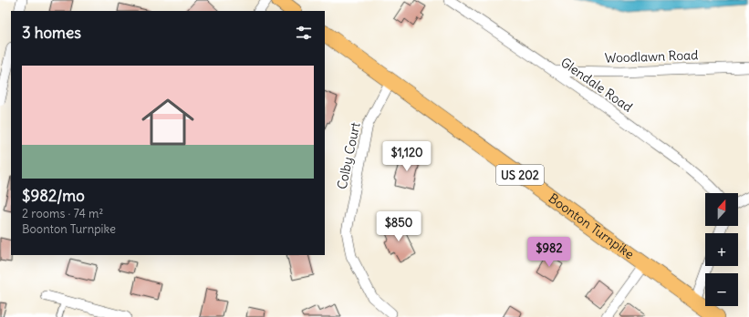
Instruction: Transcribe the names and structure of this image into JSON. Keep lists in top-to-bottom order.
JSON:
{
  "streets": {
    "main road": ["US 202", "Boonton Turnpike"],
    "street": ["Woodlawn Road", "Glendale Road", "Colby Court"]
  },
  "crossings": [
    ["Woodlawn Road", "Glendale Road"],
    ["Colby Court", "Boonton Turnpike"]
  ],
  "north": "top",
  "page": {
    "heading": "3 homes",
    "list": [
      {
        "name": "$982/mo",
        "note": "2 rooms · 74 m² · Boonton Turnpike"
      }
    ],
    "price": ["$1,120", "$850", "$982"],
    "map_buttons": ["+", "−"]
  }
}
